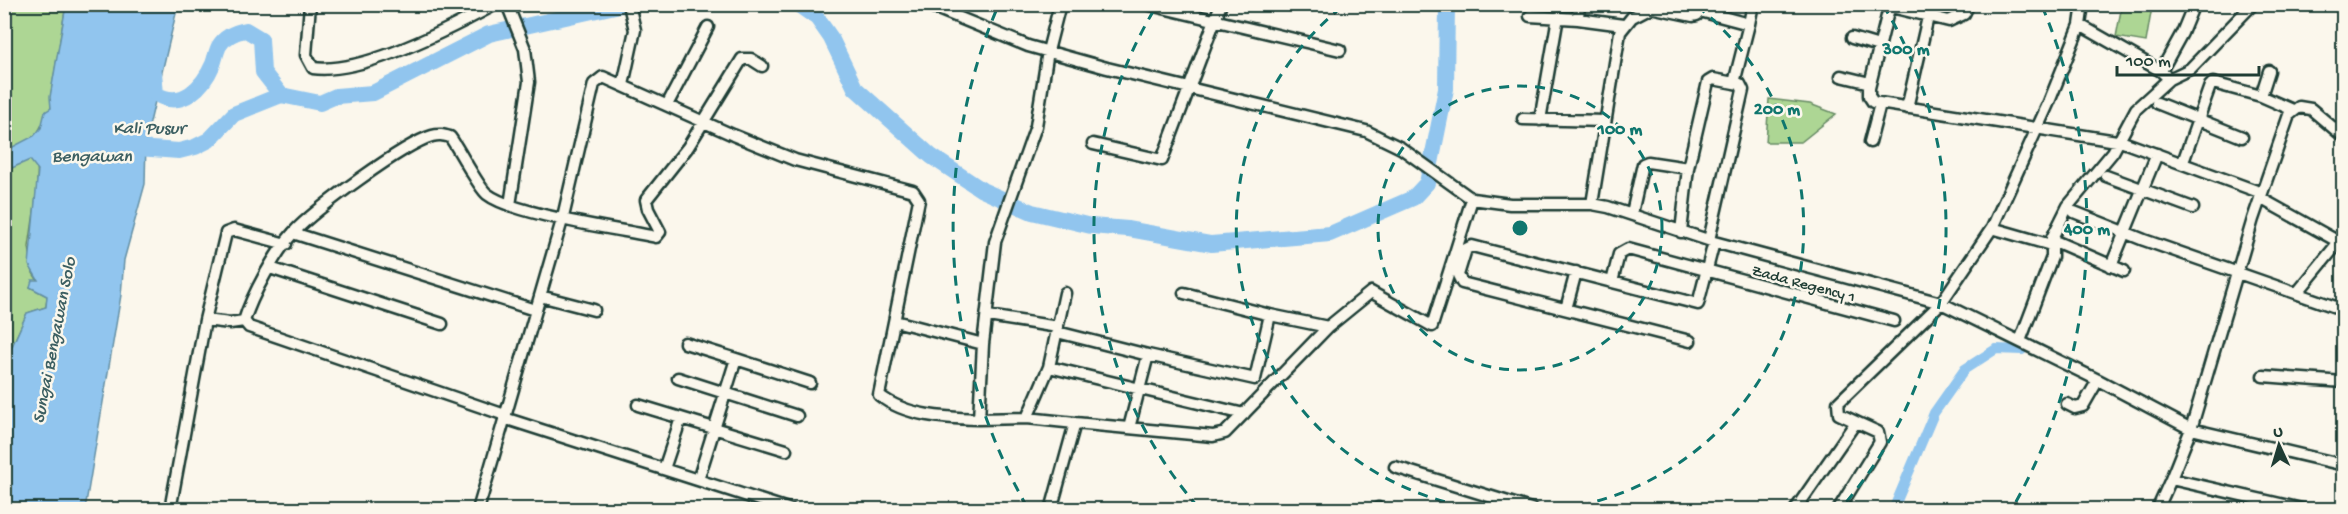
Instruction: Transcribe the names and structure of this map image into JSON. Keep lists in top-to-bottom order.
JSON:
{
  "streets": {
    "street": ["Zada Regency 1"]
  },
  "water": ["Kali Pusur", "Bengawan", "Sungai Bengawan Solo"],
  "scale_bar": "100 m",
  "north": "top",
  "rings": [
    "300 m",
    "200 m",
    "100 m",
    "400 m"
  ]
}
